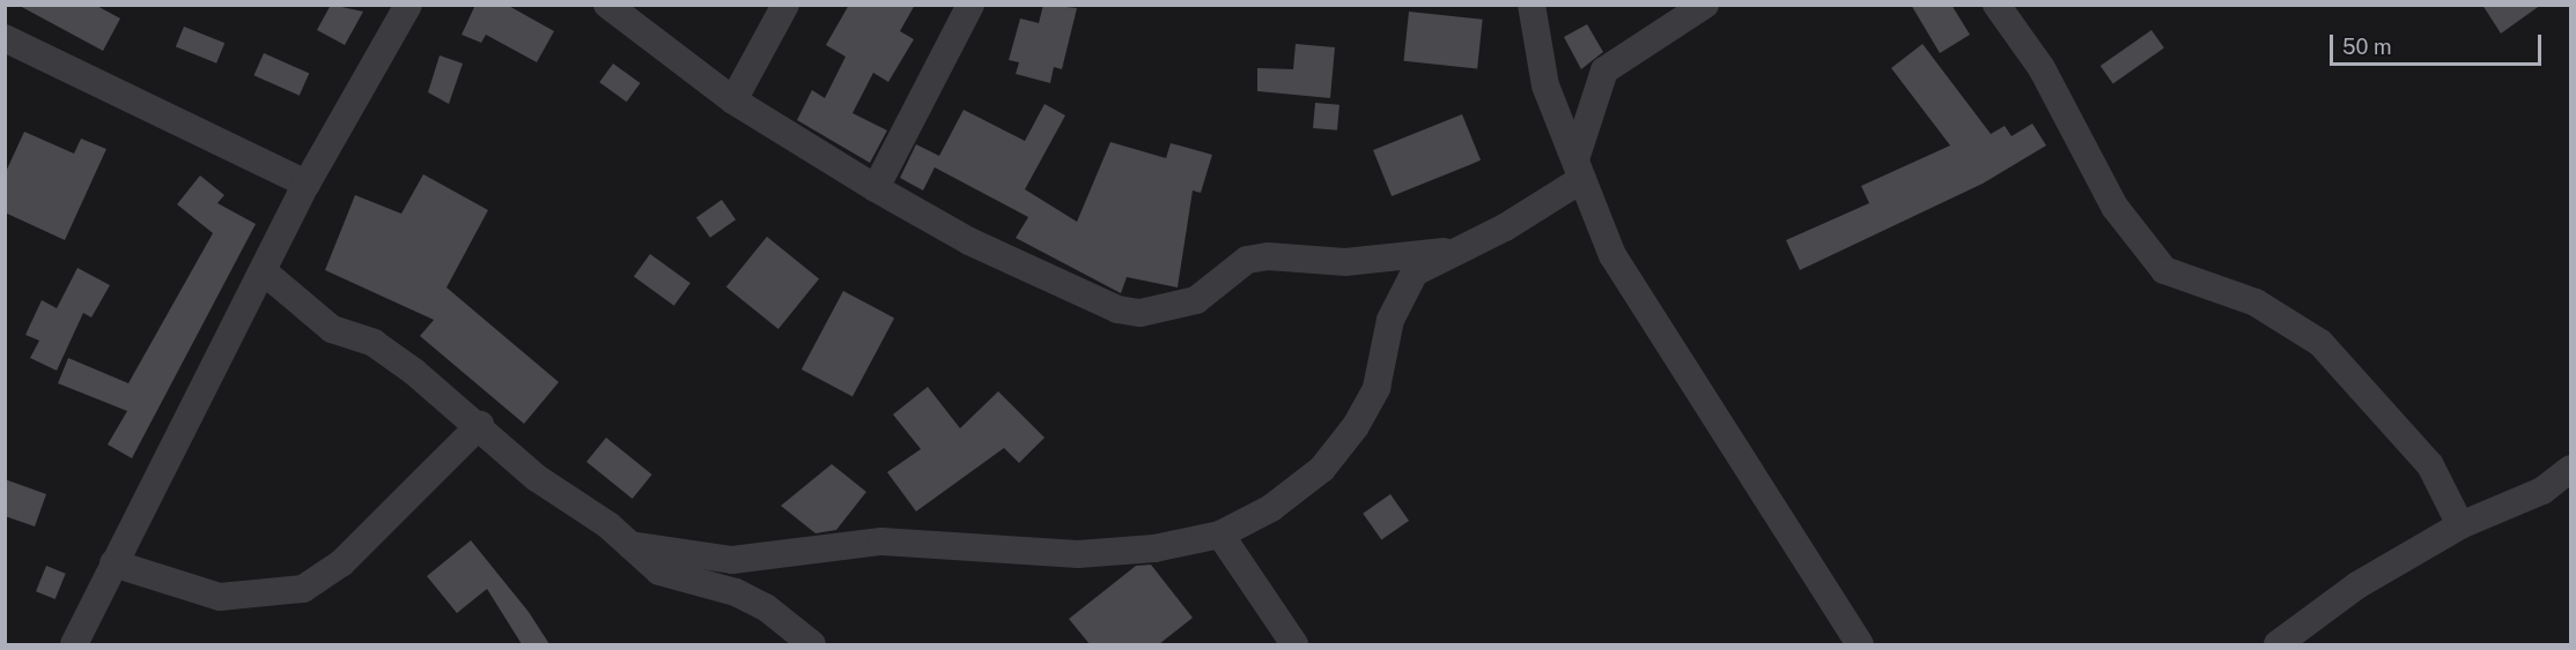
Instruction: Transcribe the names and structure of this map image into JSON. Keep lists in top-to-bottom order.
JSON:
{
  "scale_bar": "50 m"
}
